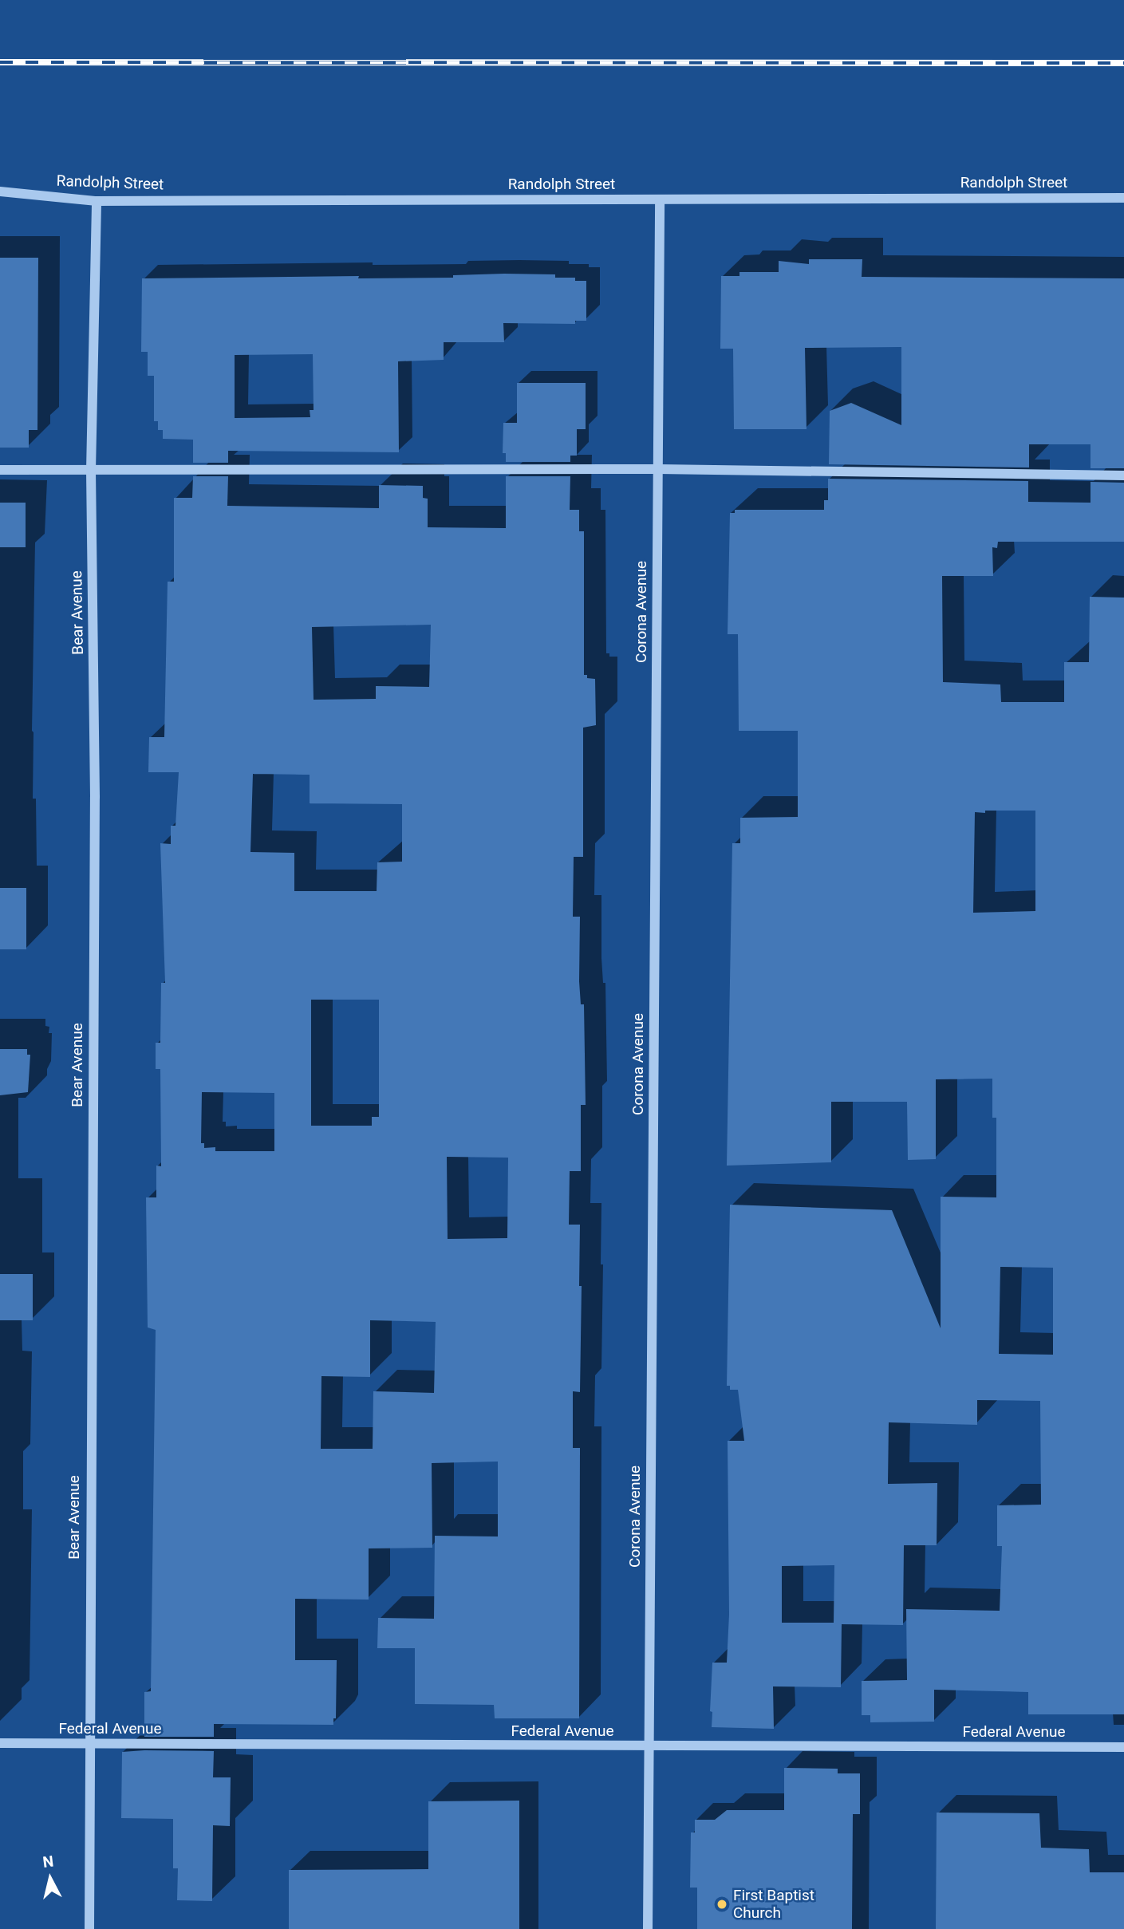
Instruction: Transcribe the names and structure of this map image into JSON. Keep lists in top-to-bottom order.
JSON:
{
  "streets": {
    "street": [
      "Randolph Street",
      "Corona Avenue",
      "Bear Avenue",
      "Federal Avenue"
    ]
  },
  "crossings": [
    ["Randolph Street", "Corona Avenue"],
    ["Randolph Street", "Bear Avenue"],
    ["Corona Avenue", "Federal Avenue"],
    ["Bear Avenue", "Federal Avenue"]
  ],
  "places": ["First Baptist Church"],
  "north": "top"
}
